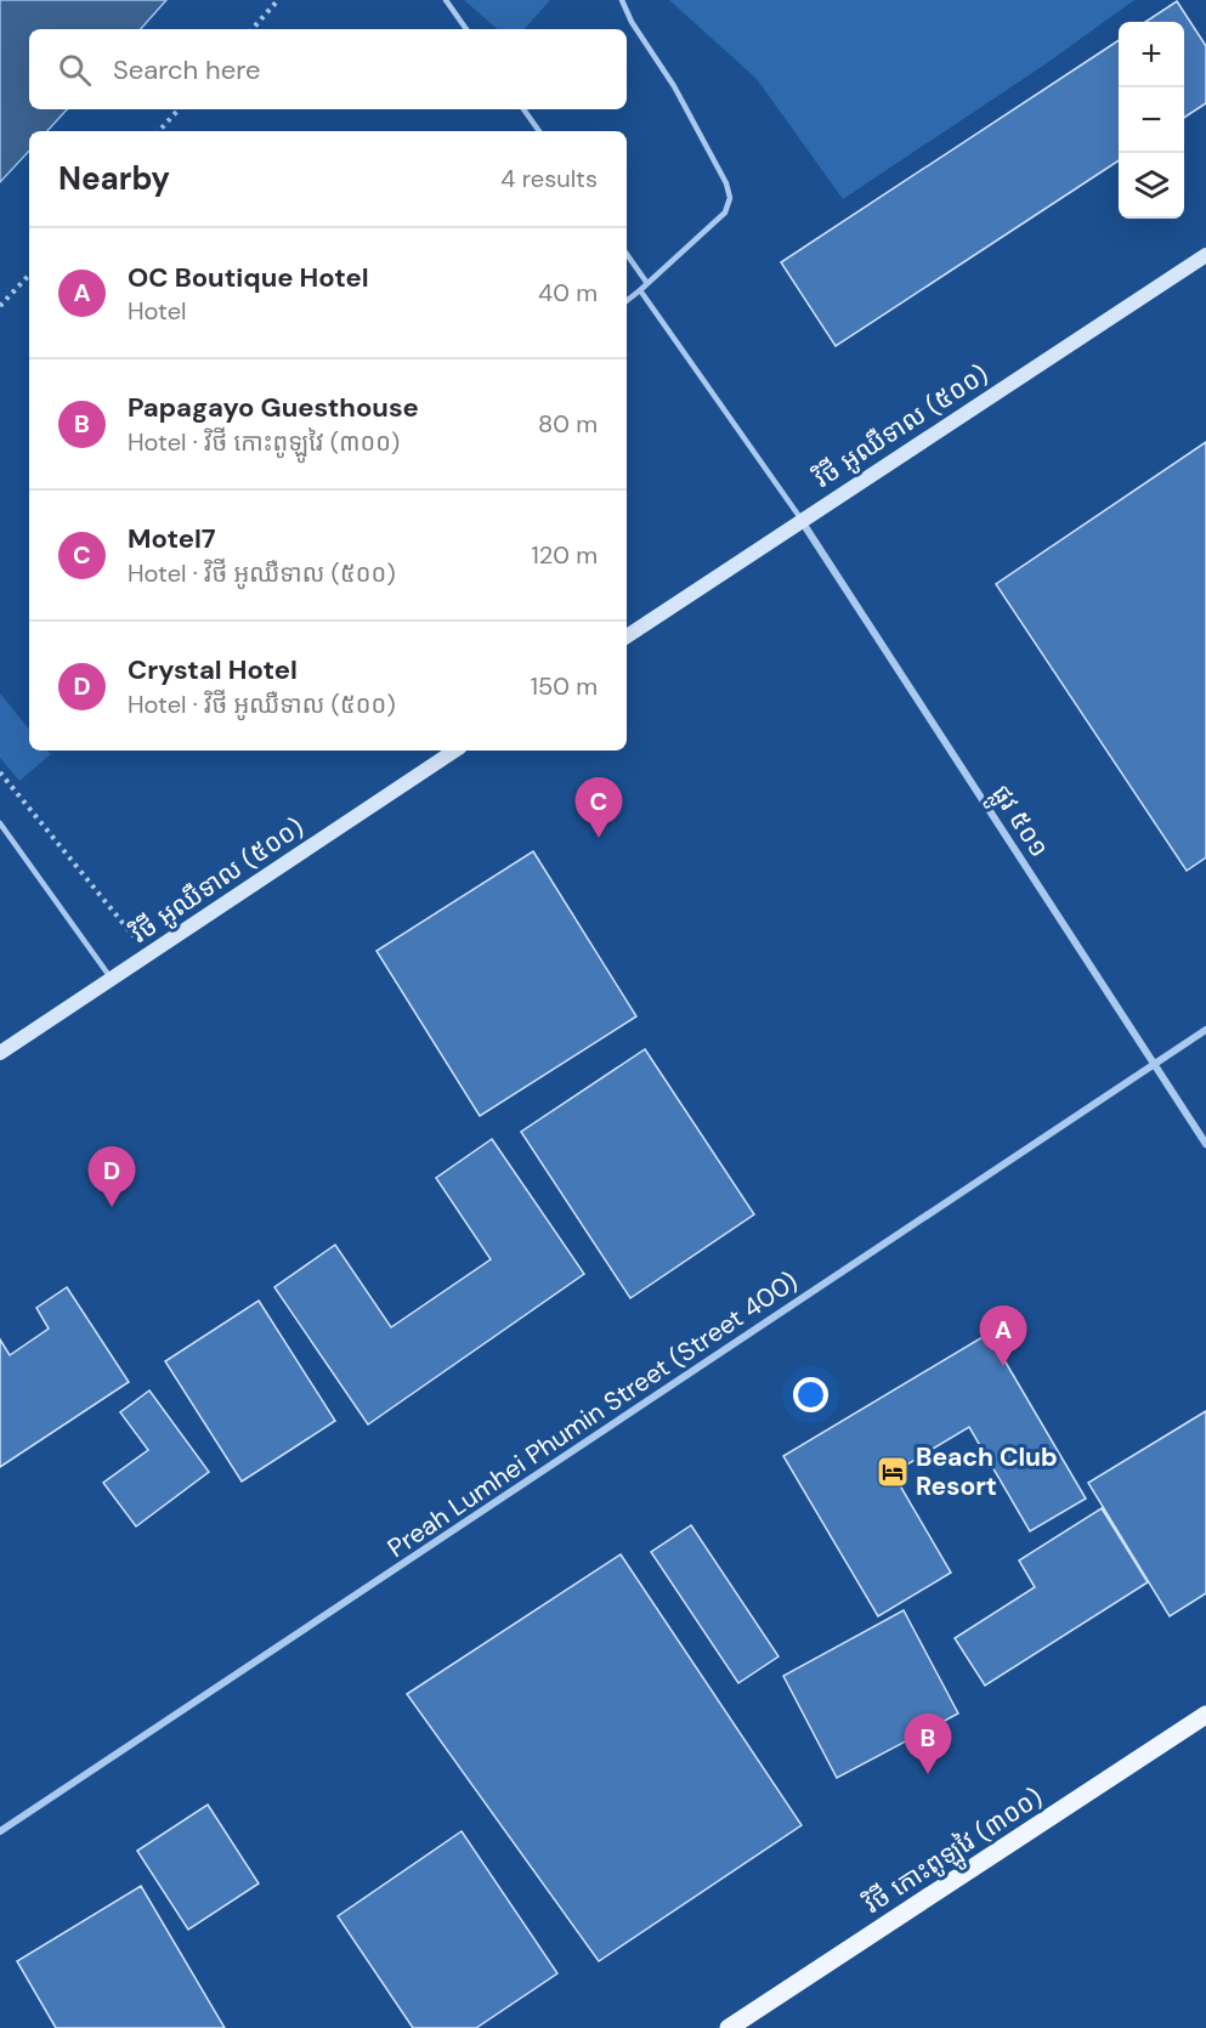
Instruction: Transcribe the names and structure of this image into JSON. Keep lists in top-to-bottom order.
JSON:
{
  "streets": {
    "main road": ["វិថី កោះពូឡូវៃ (៣០០)"],
    "street": ["វិថី អូឈឺទាល (៥០០)", "ផ្លូវ ៥០១", "Preah Lumhei Phumin Street (Street 400)"]
  },
  "crossings": [
    ["វិថី អូឈឺទាល (៥០០)", "ផ្លូវ ៥០១"],
    ["ផ្លូវ ៥០១", "Preah Lumhei Phumin Street (Street 400)"]
  ],
  "places": {
    "hotel": ["Beach Club Resort"]
  },
  "page": {
    "map_buttons": ["+", "−"],
    "search": "Search here",
    "heading": ["Nearby", "4 results"],
    "list": [
      {
        "mark": "A",
        "name": "OC Boutique Hotel",
        "note": "Hotel",
        "value": "40 m"
      },
      {
        "mark": "B",
        "name": "Papagayo Guesthouse",
        "note": "Hotel · វិថី កោះពូឡូវៃ (៣០០)",
        "value": "80 m"
      },
      {
        "mark": "C",
        "name": "Motel7",
        "note": "Hotel · វិថី អូឈឺទាល (៥០០)",
        "value": "120 m"
      },
      {
        "mark": "D",
        "name": "Crystal Hotel",
        "note": "Hotel · វិថី អូឈឺទាល (៥០០)",
        "value": "150 m"
      }
    ],
    "pins": [
      "C",
      "D",
      "A",
      "B"
    ]
  }
}
